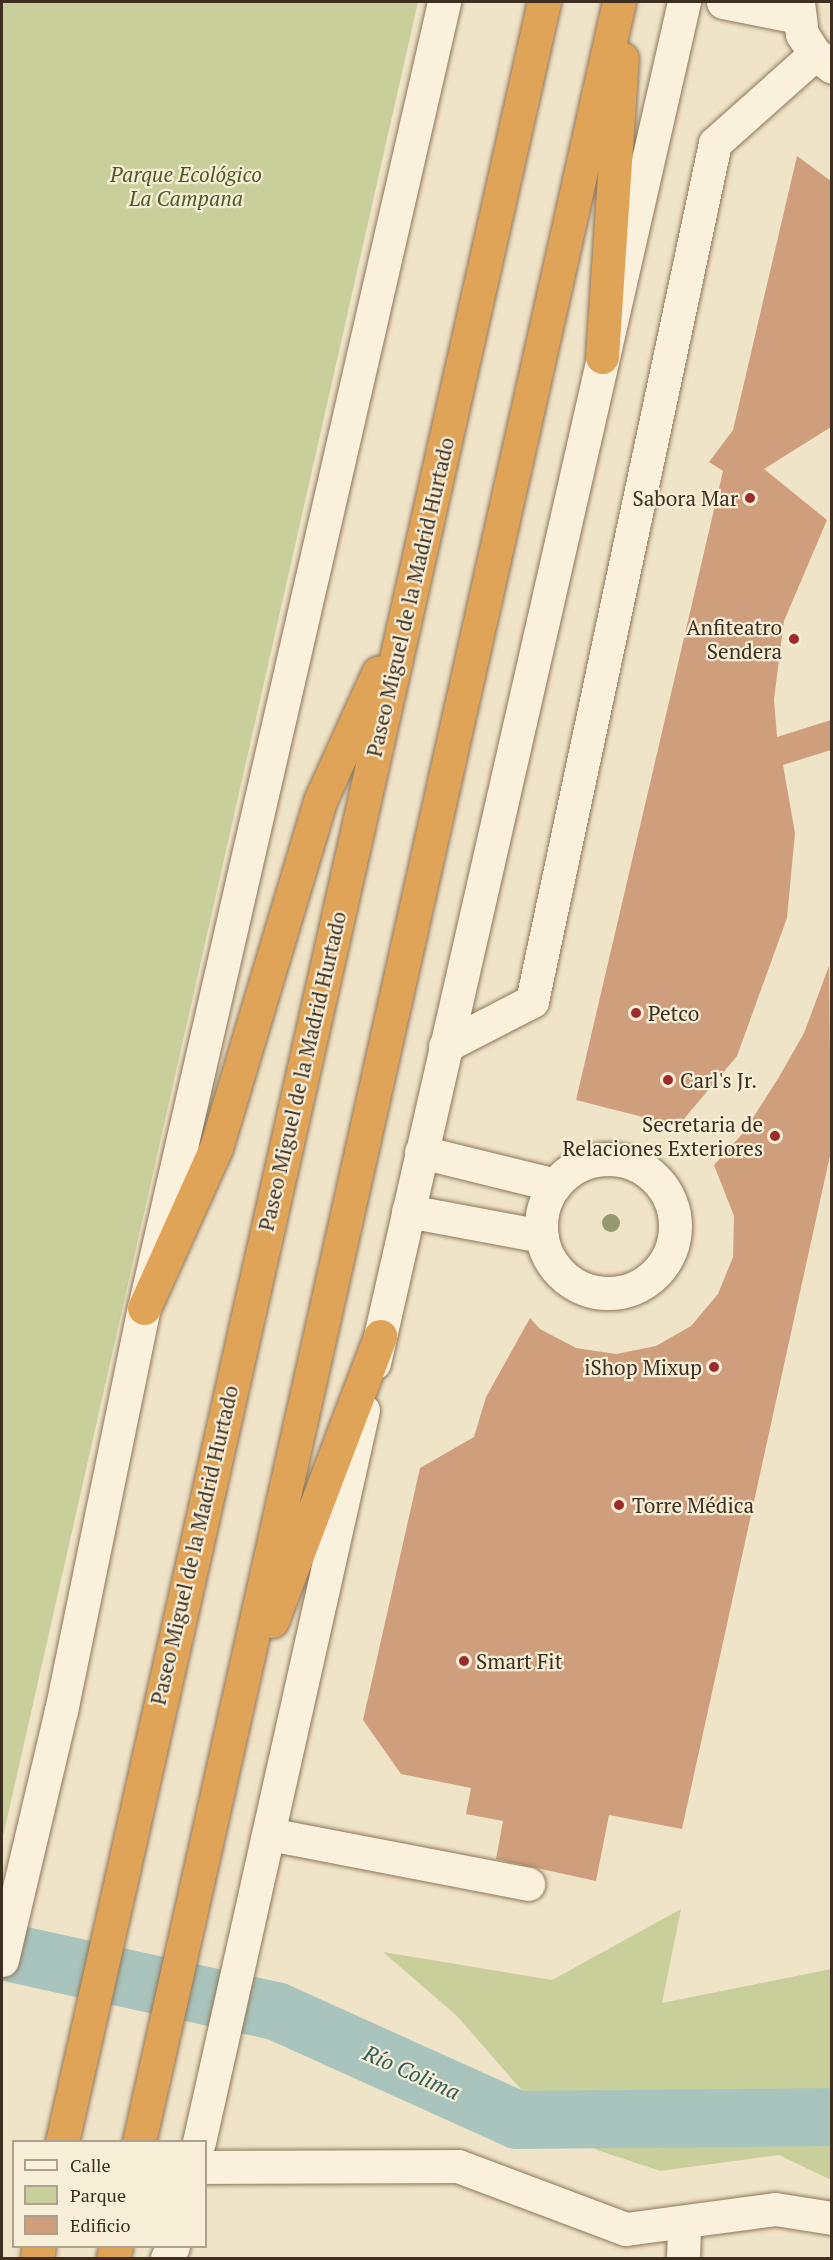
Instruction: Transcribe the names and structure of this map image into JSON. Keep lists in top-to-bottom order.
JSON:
{
  "streets": {
    "highway": ["Paseo Miguel de la Madrid Hurtado"]
  },
  "water": ["Río Colima"],
  "parks": ["Parque Ecológico La Campana"],
  "places": [
    "Sabora Mar",
    "Anfiteatro Sendera",
    "Petco",
    "Carl's Jr.",
    "Secretaria de Relaciones Exteriores",
    "iShop Mixup",
    "Torre Médica",
    "Smart Fit"
  ],
  "legend": ["Calle", "Parque", "Edificio"]
}
